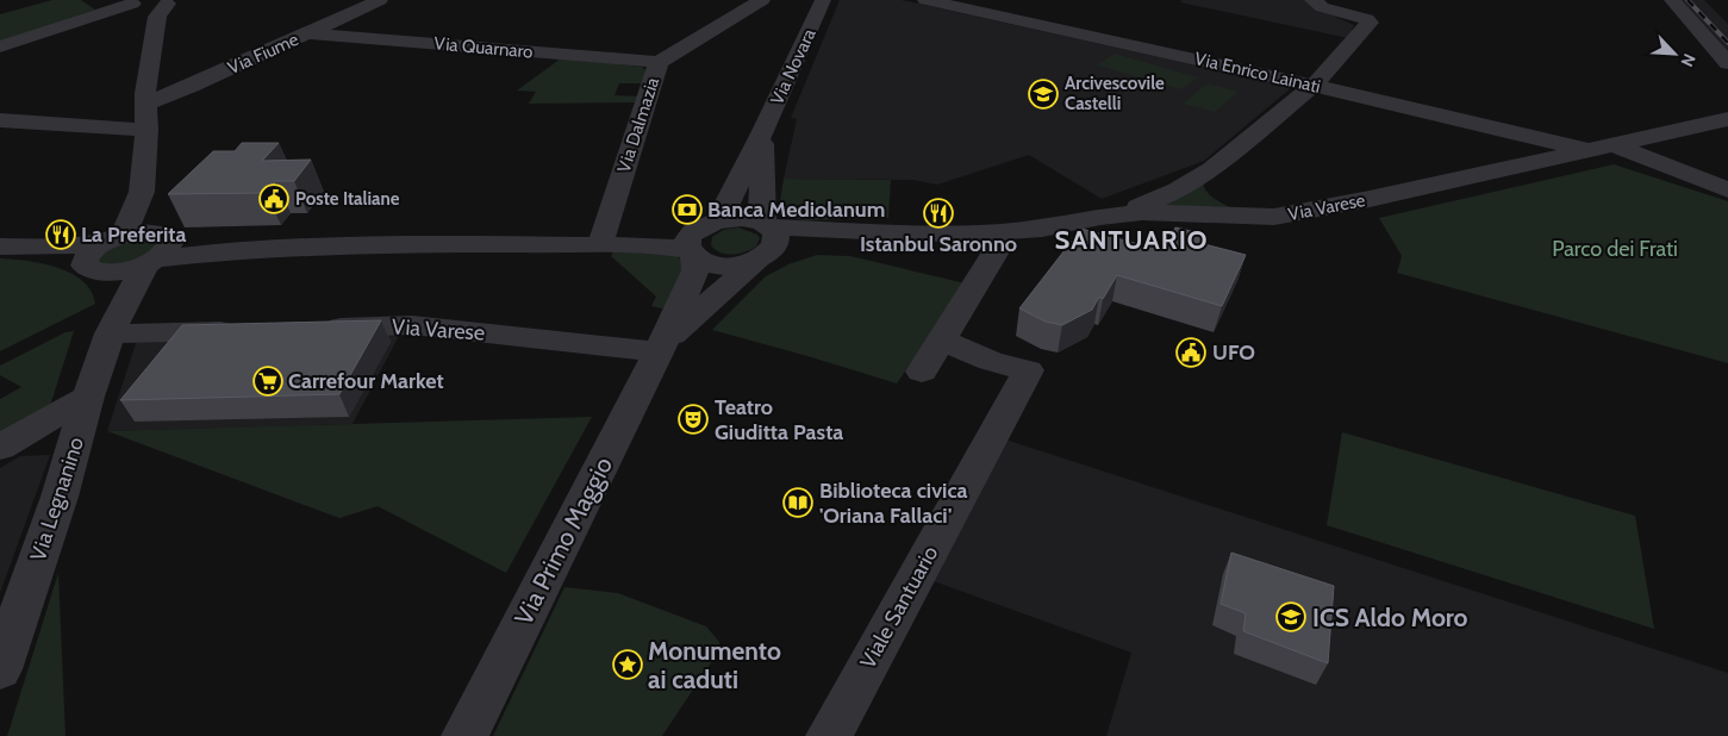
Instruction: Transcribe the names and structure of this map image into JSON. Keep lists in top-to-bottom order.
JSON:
{
  "streets": {
    "street": [
      "Via Quarnaro",
      "Via Fiume",
      "Via Novara",
      "Via Enrico Lainati",
      "Via Dalmazia",
      "Via Varese",
      "Via Legnanino",
      "Via Primo Maggio",
      "Viale Santuario"
    ]
  },
  "crossings": [
    ["Via Quarnaro", "Via Fiume"],
    ["Via Quarnaro", "Via Dalmazia"],
    ["Via Novara", "Via Varese"],
    ["Via Novara", "Via Primo Maggio"],
    ["Via Enrico Lainati", "Via Varese"],
    ["Via Varese", "Via Primo Maggio"]
  ],
  "districts": ["SANTUARIO"],
  "parks": ["Parco dei Frati"],
  "places": {
    "school or university": ["Arcivescovile Castelli", "ICS Aldo Moro"],
    "public building": ["Poste Italiane", "UFO"],
    "bank": ["Banca Mediolanum"],
    "restaurant": ["Istanbul Saronno", "La Preferita"],
    "supermarket": ["Carrefour Market"],
    "theatre": ["Teatro Giuditta Pasta"],
    "library": ["Biblioteca civica 'Oriana Fallaci'"],
    "place": ["Monumento ai caduti"]
  },
  "north": "bottom right"
}
